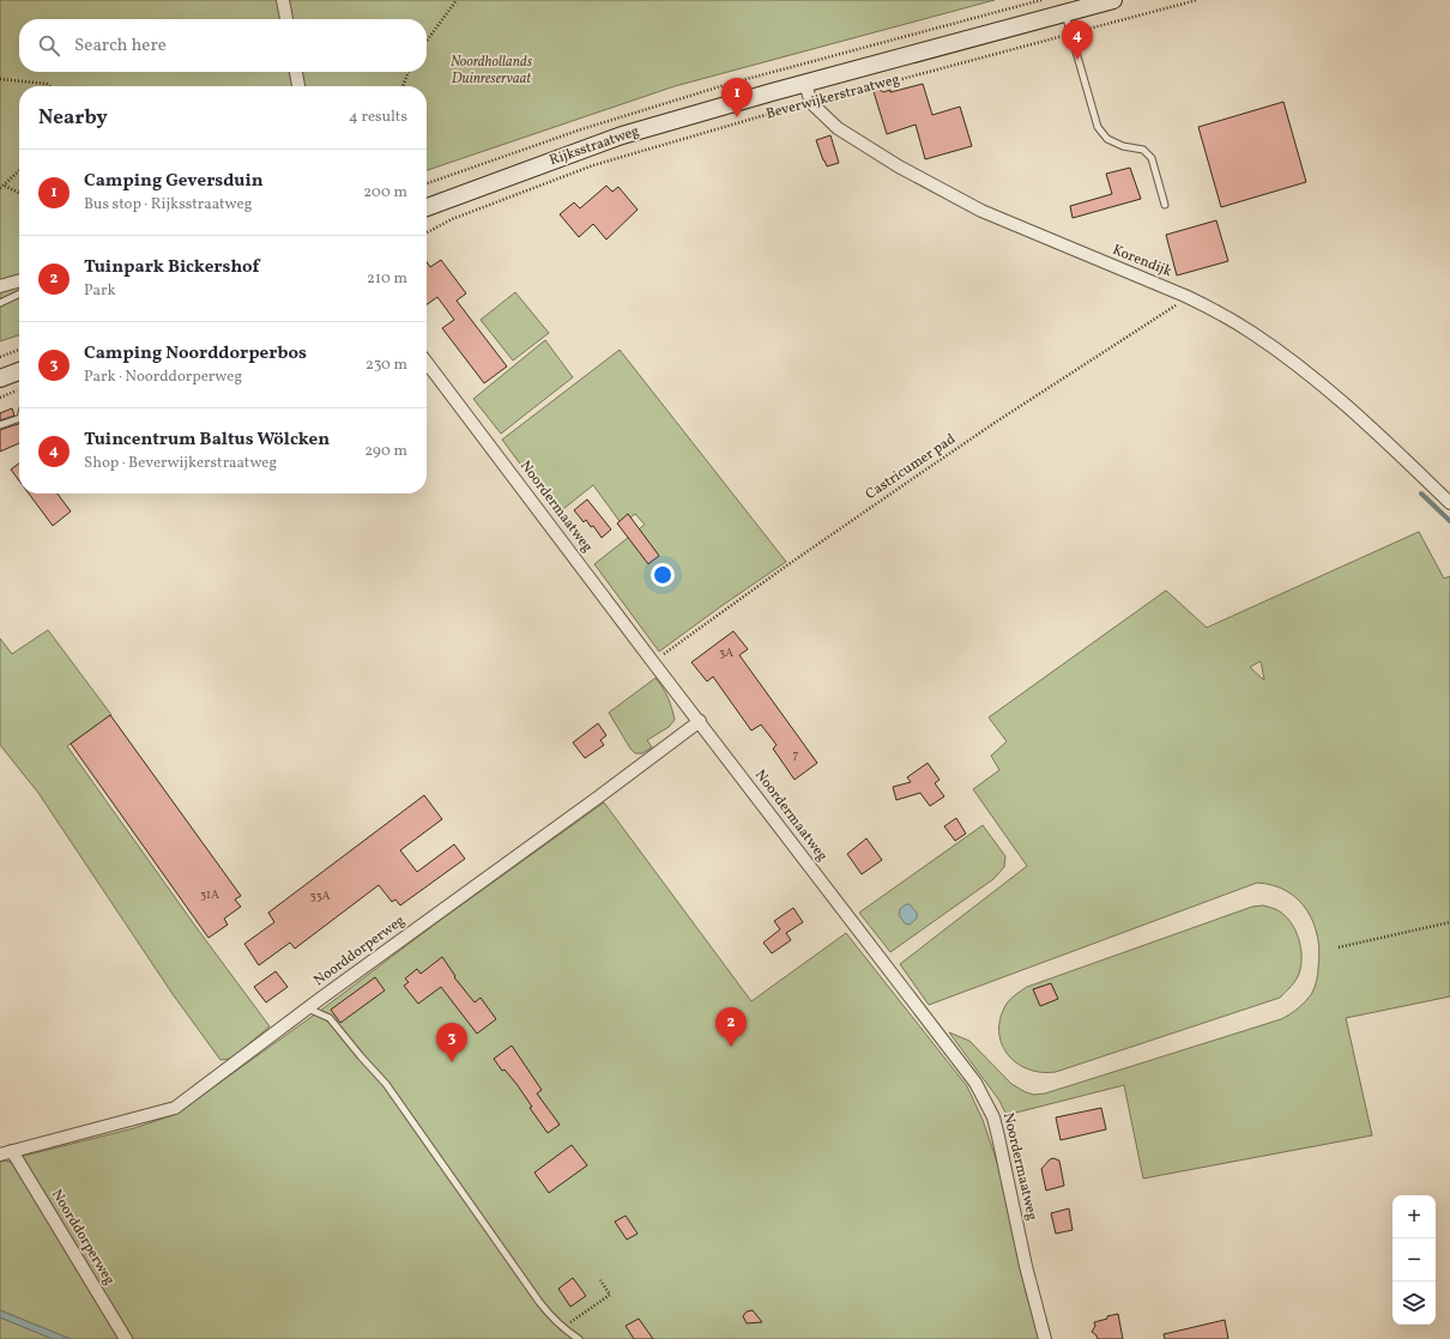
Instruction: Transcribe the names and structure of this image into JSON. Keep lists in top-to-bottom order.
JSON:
{
  "streets": {
    "main road": ["Beverwijkerstraatweg", "Rijksstraatweg"],
    "street": ["Korendijk", "Noordermaatweg", "Noorddorperweg"],
    "path": ["Castricumer pad"]
  },
  "crossings": [
    ["Beverwijkerstraatweg", "Rijksstraatweg"],
    ["Beverwijkerstraatweg", "Korendijk"],
    ["Korendijk", "Castricumer pad"],
    ["Castricumer pad", "Noordermaatweg"],
    ["Noordermaatweg", "Noorddorperweg"]
  ],
  "parks": ["Noordhollands Duinreservaat"],
  "house_numbers": [
    "3A",
    "7",
    "31A",
    "33A"
  ],
  "page": {
    "search": "Search here",
    "pins": [
      "4",
      "1",
      "2",
      "3"
    ],
    "heading": ["Nearby", "4 results"],
    "list": [
      {
        "mark": "1",
        "name": "Camping Geversduin",
        "note": "Bus stop · Rijksstraatweg",
        "value": "200 m"
      },
      {
        "mark": "2",
        "name": "Tuinpark Bickershof",
        "note": "Park",
        "value": "210 m"
      },
      {
        "mark": "3",
        "name": "Camping Noorddorperbos",
        "note": "Park · Noorddorperweg",
        "value": "230 m"
      },
      {
        "mark": "4",
        "name": "Tuincentrum Baltus Wölcken",
        "note": "Shop · Beverwijkerstraatweg",
        "value": "290 m"
      }
    ],
    "map_buttons": ["+", "−"]
  }
}
